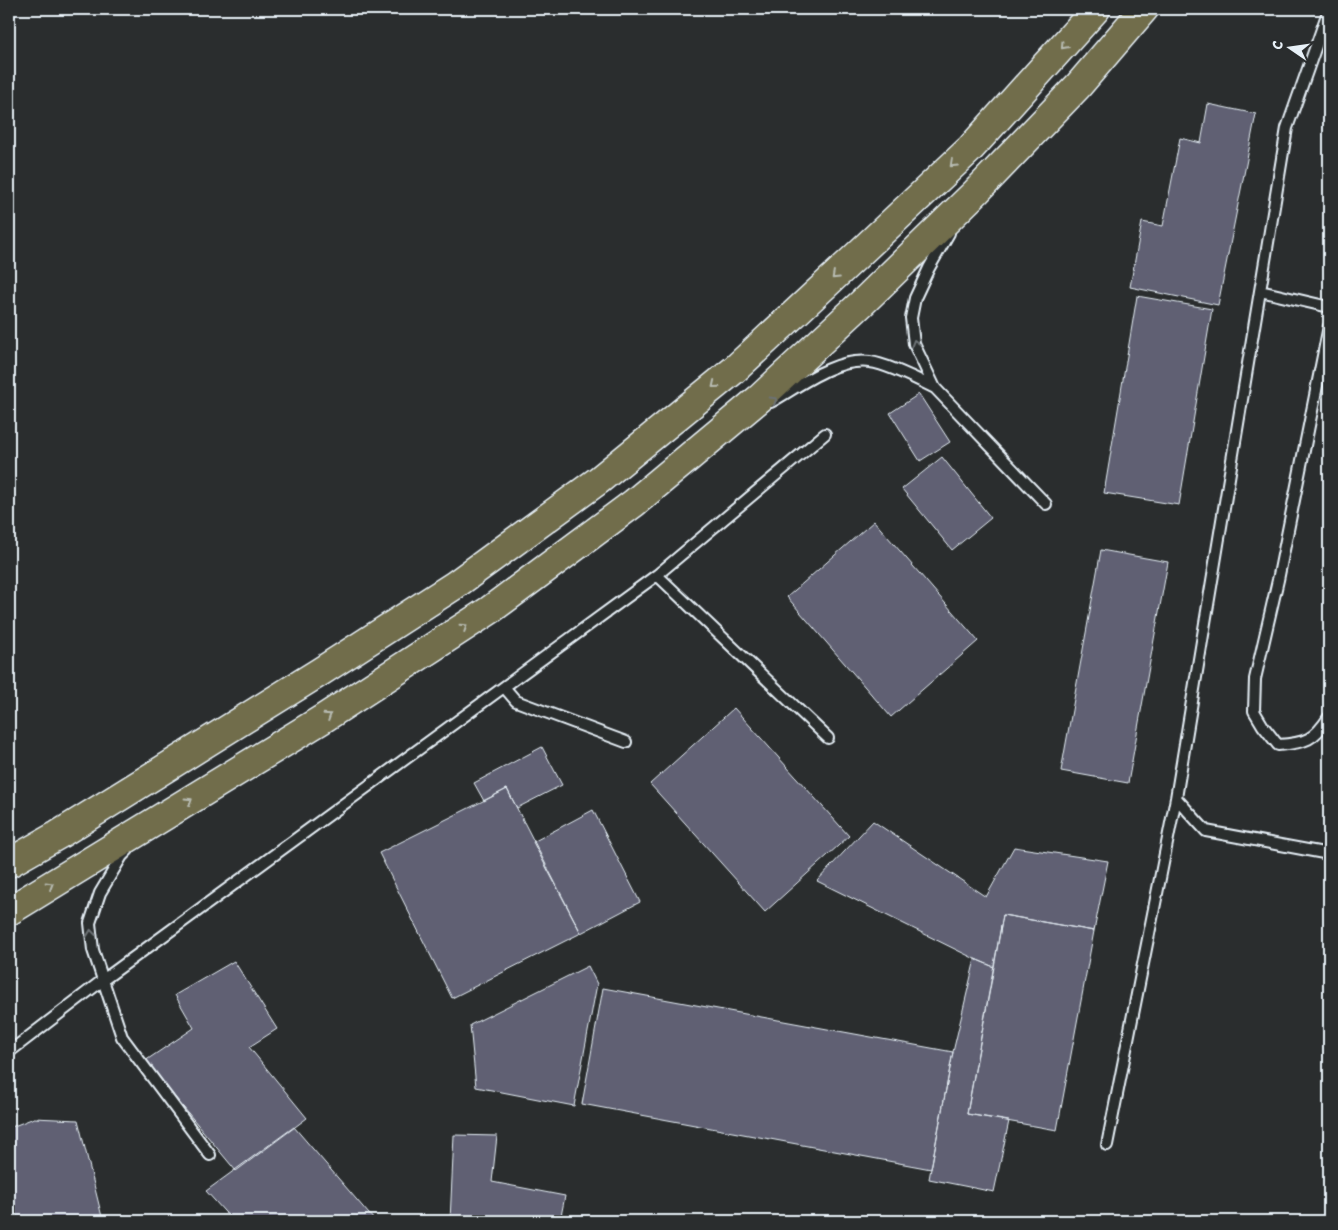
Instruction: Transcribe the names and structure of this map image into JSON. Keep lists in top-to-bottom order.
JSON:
{
  "north": "left"
}
